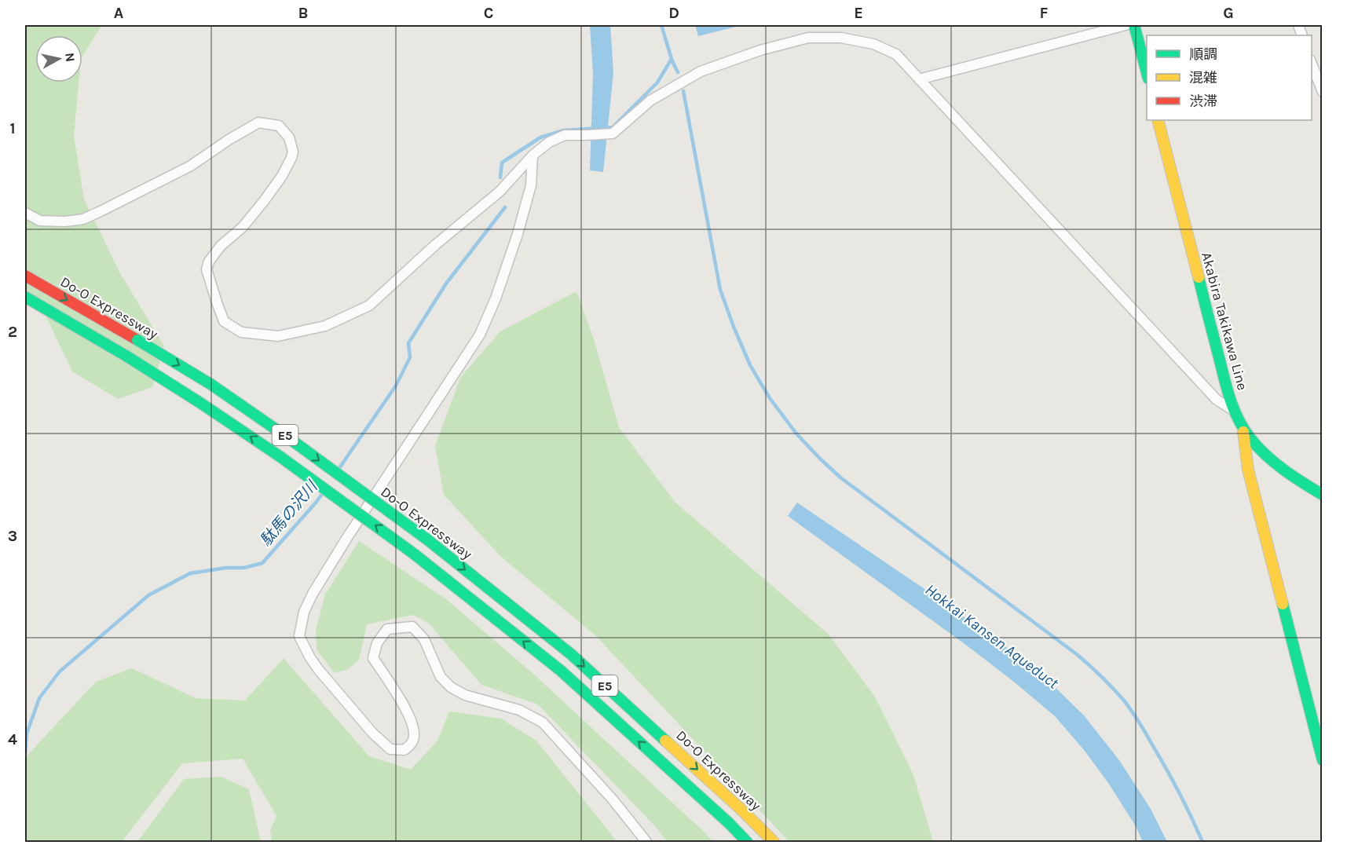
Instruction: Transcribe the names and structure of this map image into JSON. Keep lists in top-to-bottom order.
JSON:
{
  "streets": {
    "main road": ["Do-O Expressway", "Akabira Takikawa Line", "E5"]
  },
  "water": ["駄馬の沢川", "Hokkai Kansen Aqueduct"],
  "legend": ["順調", "混雑", "渋滞"],
  "north": "right",
  "grid": {
    "columns": [
      "A",
      "B",
      "C",
      "D",
      "E",
      "F",
      "G"
    ],
    "rows": [
      "1",
      "2",
      "3",
      "4"
    ]
  }
}
